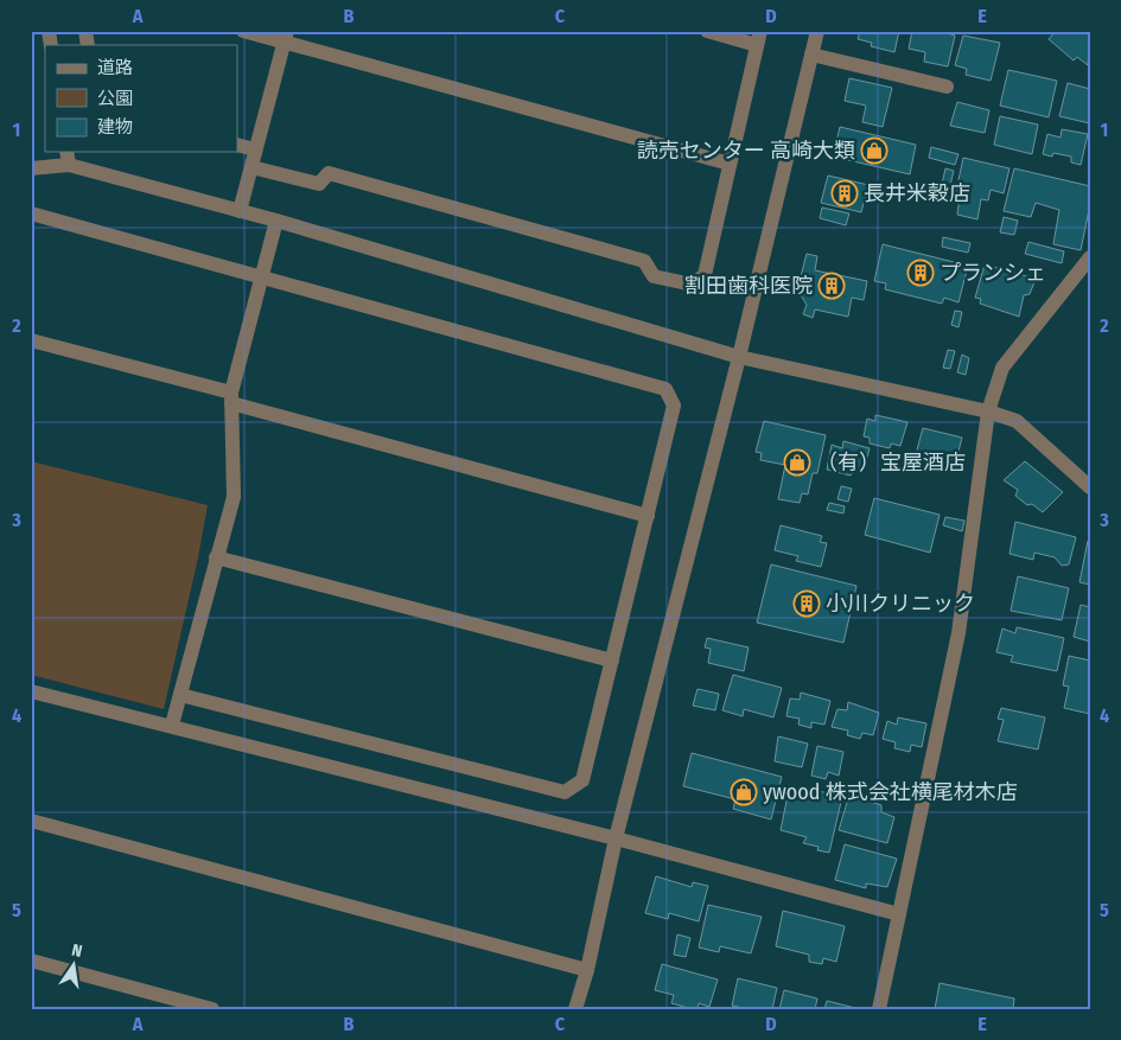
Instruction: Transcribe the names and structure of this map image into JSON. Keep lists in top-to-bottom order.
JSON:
{
  "places": {
    "shop": ["読売センター 高崎大類", "（有）宝屋酒店", "ywood 株式会社横尾材木店"],
    "building": [
      "長井米穀店",
      "プランシェ",
      "割田歯科医院",
      "小川クリニック"
    ]
  },
  "legend": ["道路", "公園", "建物"],
  "north": "top",
  "grid": {
    "columns": [
      "A",
      "B",
      "C",
      "D",
      "E"
    ],
    "rows": [
      "1",
      "2",
      "3",
      "4",
      "5"
    ]
  }
}
